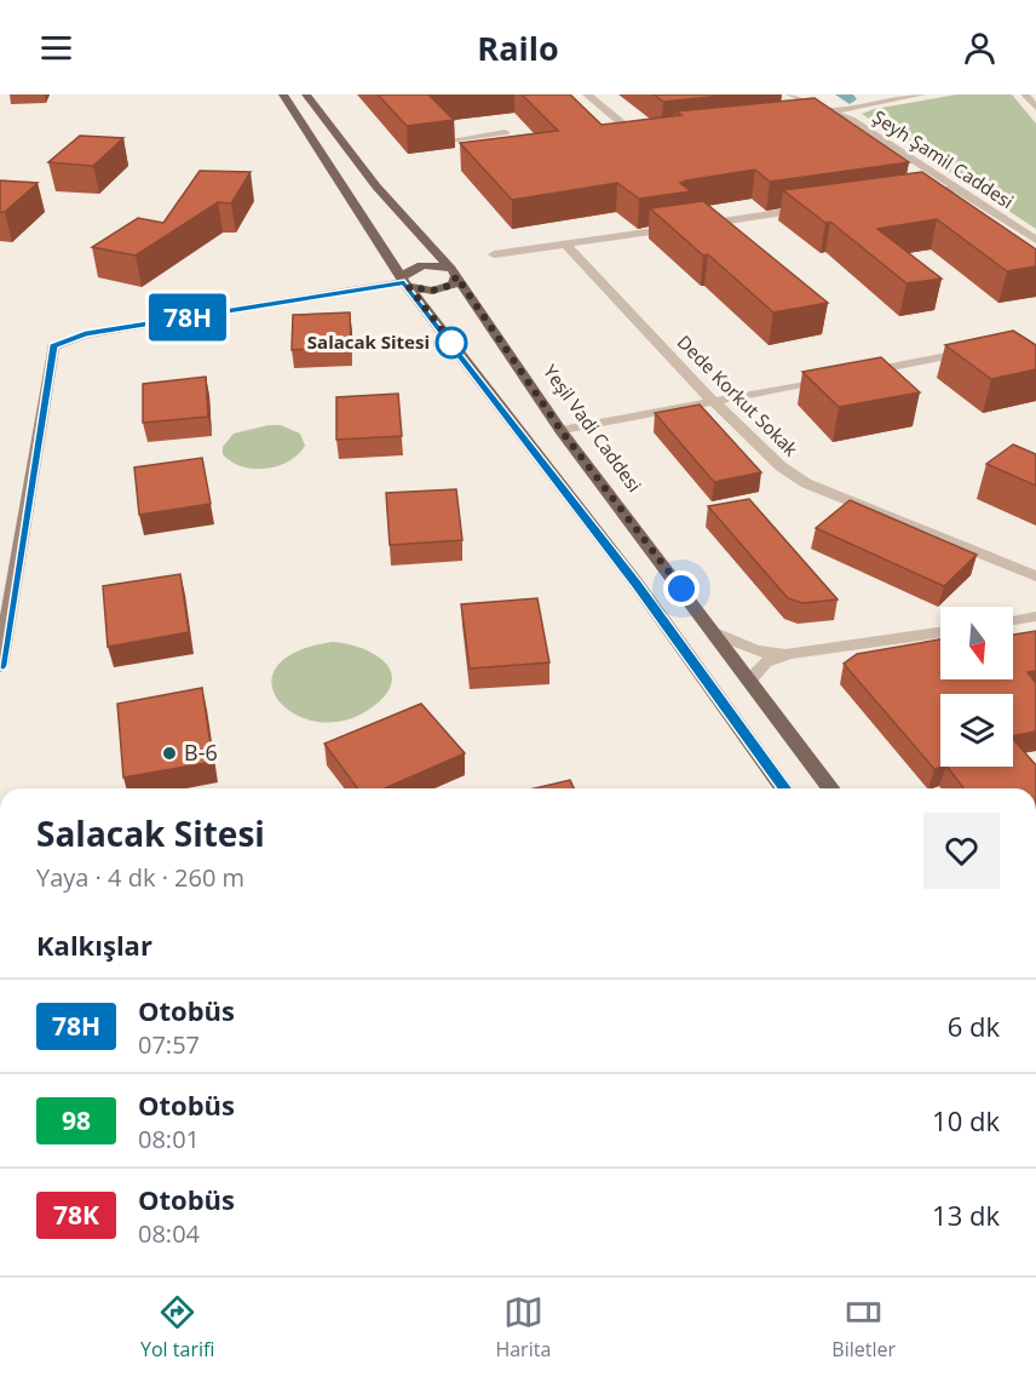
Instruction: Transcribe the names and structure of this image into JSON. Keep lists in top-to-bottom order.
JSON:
{
  "streets": {
    "main road": ["Yeşil Vadi Caddesi"],
    "street": ["Şeyh Şamil Caddesi", "Dede Korkut Sokak"]
  },
  "places": ["Salacak Sitesi", "B-6"],
  "lines": ["bus line 78H"],
  "north": "bottom",
  "page": {
    "header": "Railo",
    "on_map": "78H",
    "heading": [
      ["Salacak Sitesi", "Yaya · 4 dk · 260 m"],
      "Kalkışlar"
    ],
    "list": [
      {
        "mark": "78H",
        "name": "Otobüs",
        "note": "07:57",
        "value": "6 dk"
      },
      {
        "mark": "98",
        "name": "Otobüs",
        "note": "08:01",
        "value": "10 dk"
      },
      {
        "mark": "78K",
        "name": "Otobüs",
        "note": "08:04",
        "value": "13 dk"
      }
    ],
    "tabs": ["Yol tarifi", "Harita", "Biletler"]
  }
}
